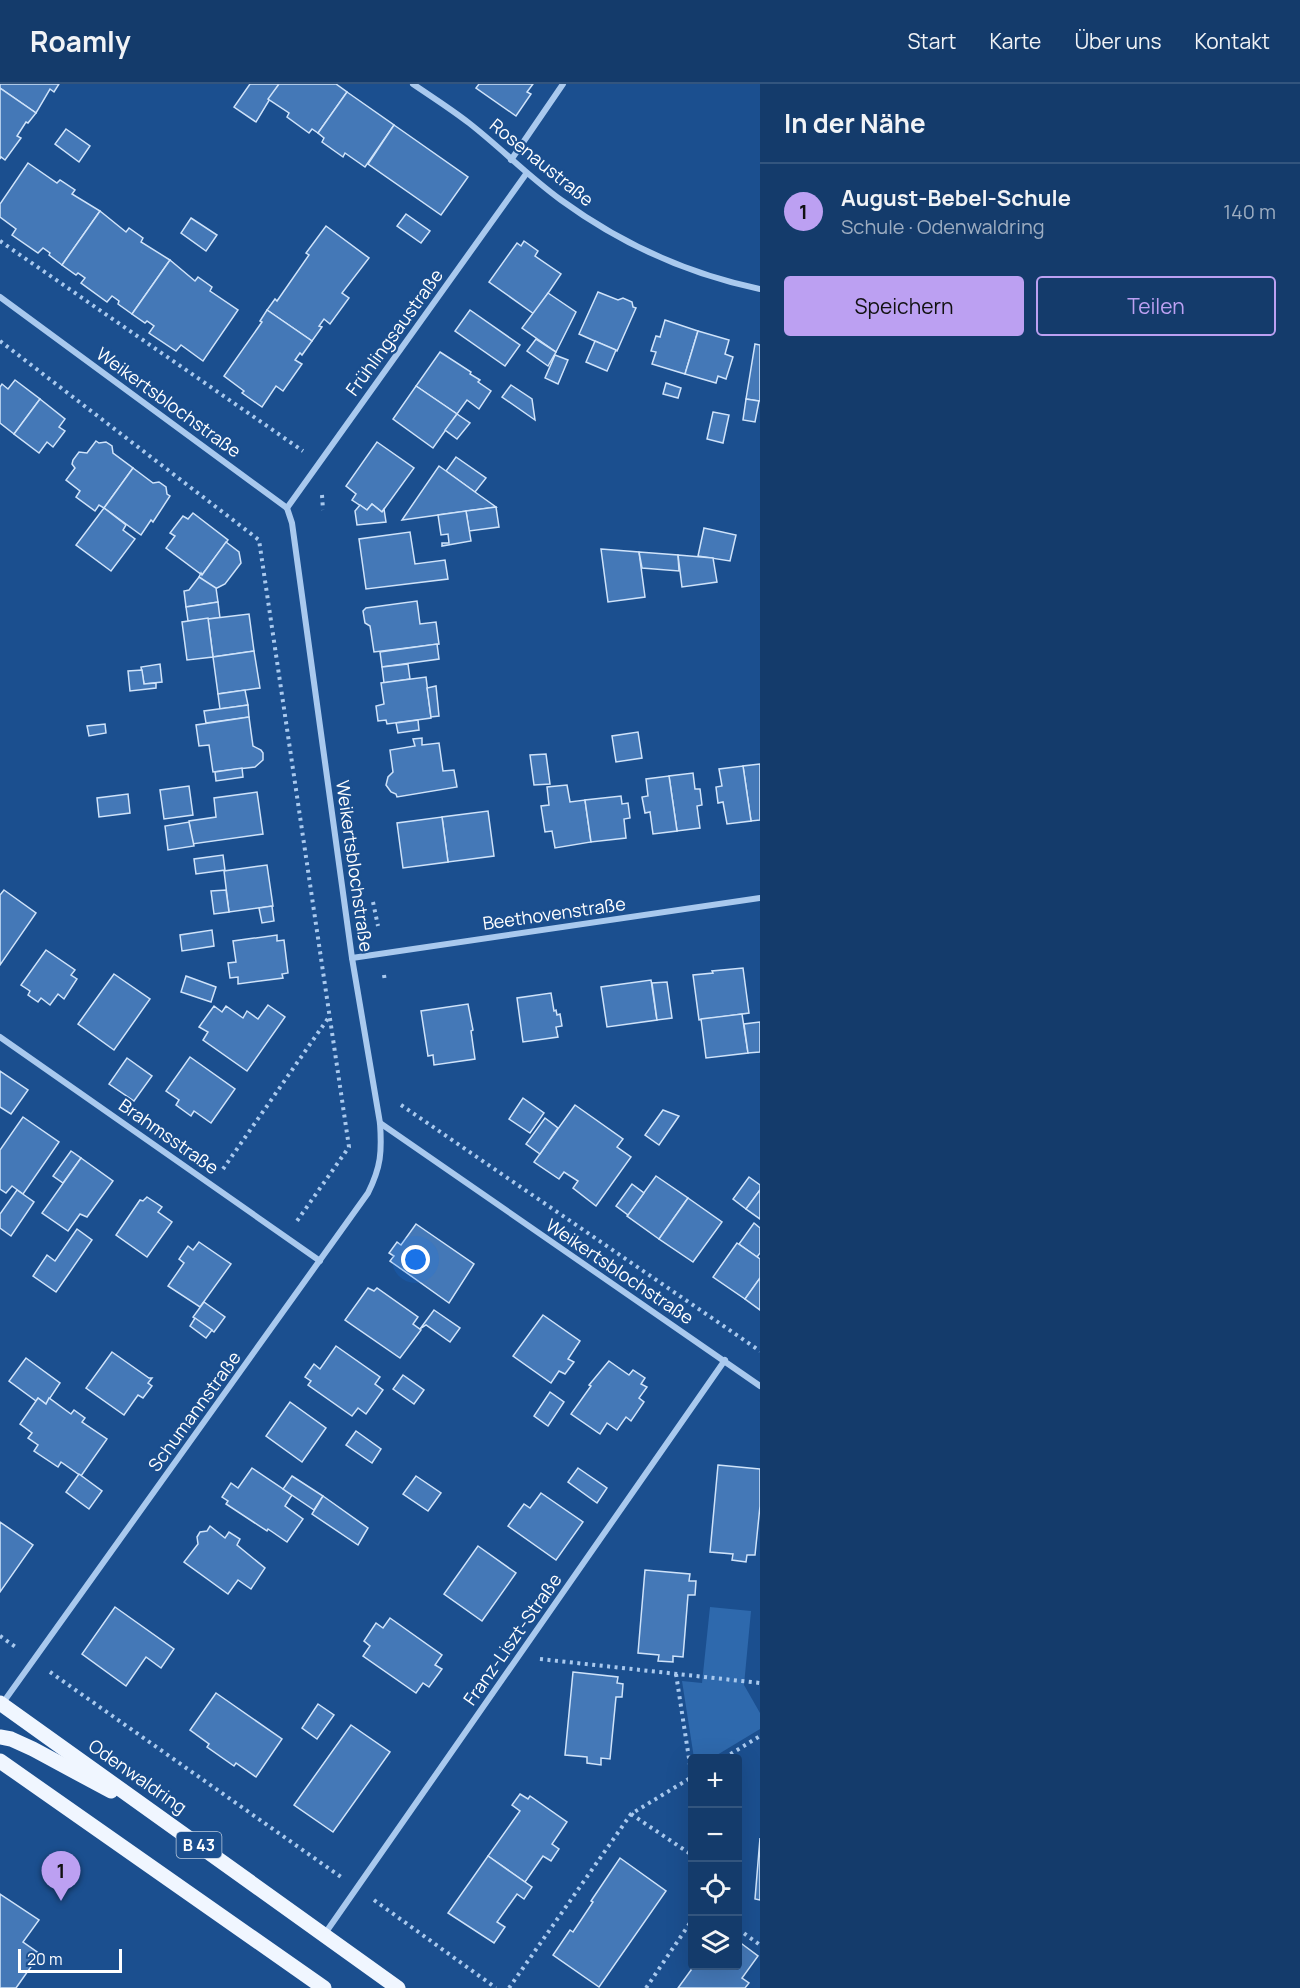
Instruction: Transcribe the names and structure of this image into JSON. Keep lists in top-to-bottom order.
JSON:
{
  "streets": {
    "main road": ["Odenwaldring", "B 43"],
    "street": [
      "Rosenaustraße",
      "Frühlingsaustraße",
      "Weikertsblochstraße",
      "Beethovenstraße",
      "Brahmsstraße",
      "Schumannstraße",
      "Franz-Liszt-Straße"
    ]
  },
  "crossings": [
    ["Rosenaustraße", "Frühlingsaustraße"],
    ["Frühlingsaustraße", "Weikertsblochstraße"],
    ["Weikertsblochstraße", "Beethovenstraße"],
    ["Weikertsblochstraße", "Schumannstraße"],
    ["Weikertsblochstraße", "Franz-Liszt-Straße"],
    ["Brahmsstraße", "Schumannstraße"],
    ["Schumannstraße", "Odenwaldring"],
    ["Franz-Liszt-Straße", "Odenwaldring"]
  ],
  "scale_bar": "20 m",
  "page": {
    "header": "Roamly",
    "nav": [
      "Start",
      "Karte",
      "Über uns",
      "Kontakt"
    ],
    "heading": "In der Nähe",
    "list": [
      {
        "mark": "1",
        "name": "August-Bebel-Schule",
        "note": "Schule · Odenwaldring",
        "value": "140 m"
      }
    ],
    "buttons": ["Speichern", "Teilen"],
    "map_buttons": ["+", "−"],
    "pins": "1",
    "scale": "20 m"
  }
}
